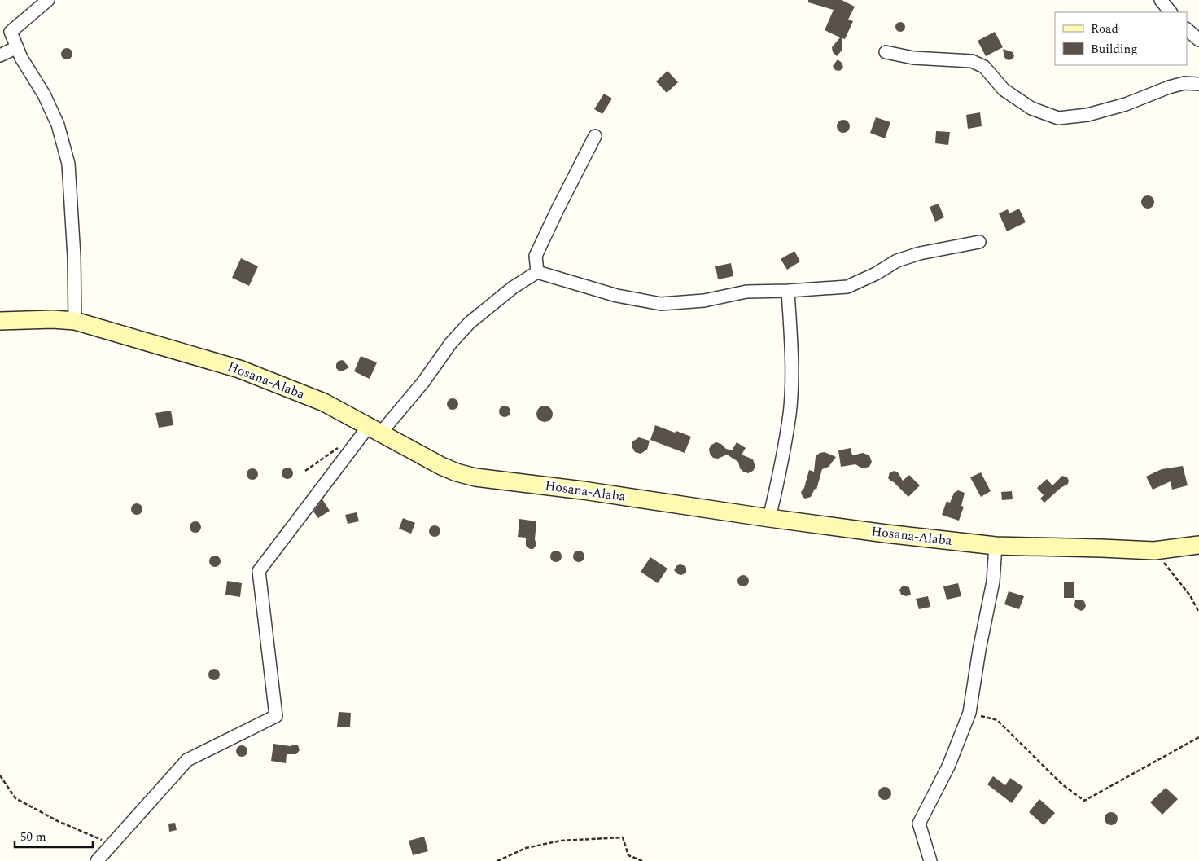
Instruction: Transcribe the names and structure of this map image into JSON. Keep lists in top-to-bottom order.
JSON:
{
  "streets": {
    "main road": ["Hosana-Alaba"]
  },
  "legend": ["Road", "Building"],
  "scale_bar": "50 m"
}
